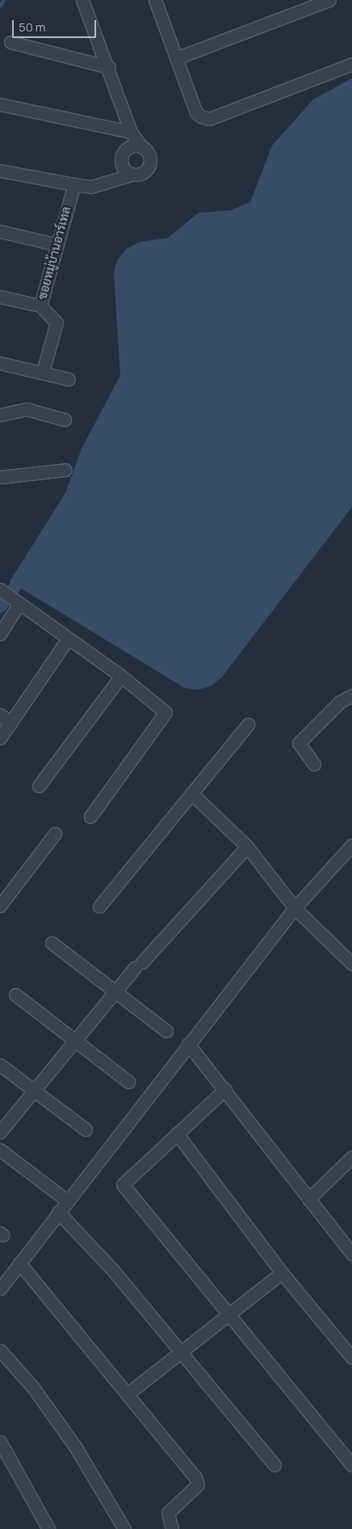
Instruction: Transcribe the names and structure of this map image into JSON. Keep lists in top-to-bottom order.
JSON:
{
  "streets": {
    "street": ["ซอยหมู่บ้านอาร์เทล"]
  },
  "scale_bar": "50 m"
}
